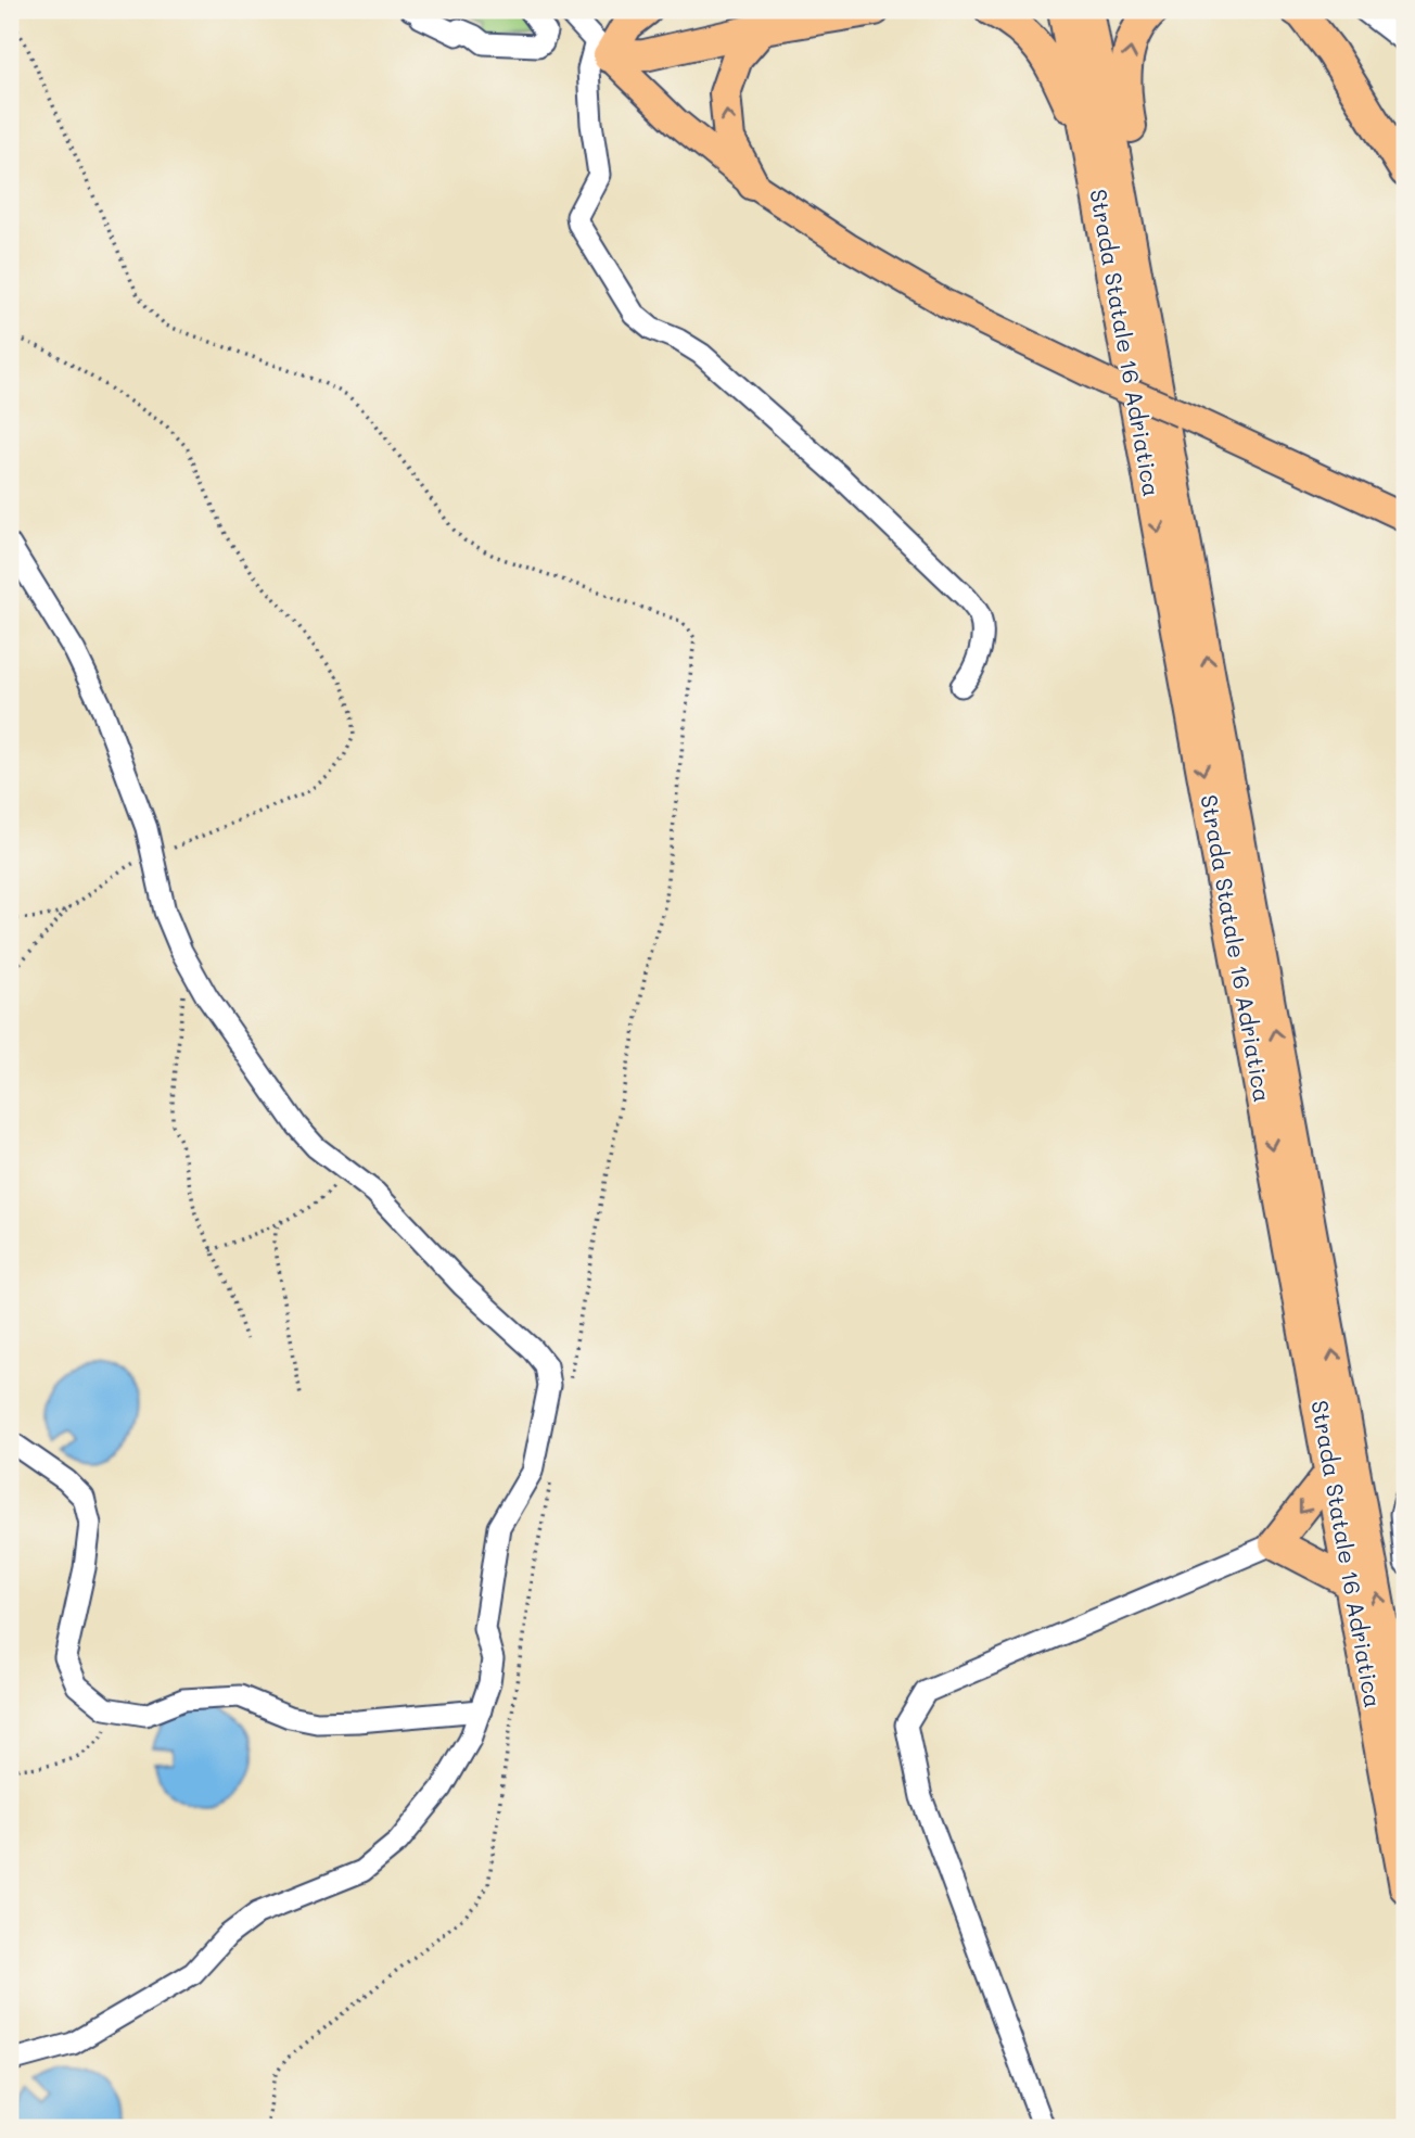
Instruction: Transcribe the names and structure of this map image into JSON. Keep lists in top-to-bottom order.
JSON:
{
  "streets": {
    "highway": ["Strada Statale 16 Adriatica"]
  }
}
